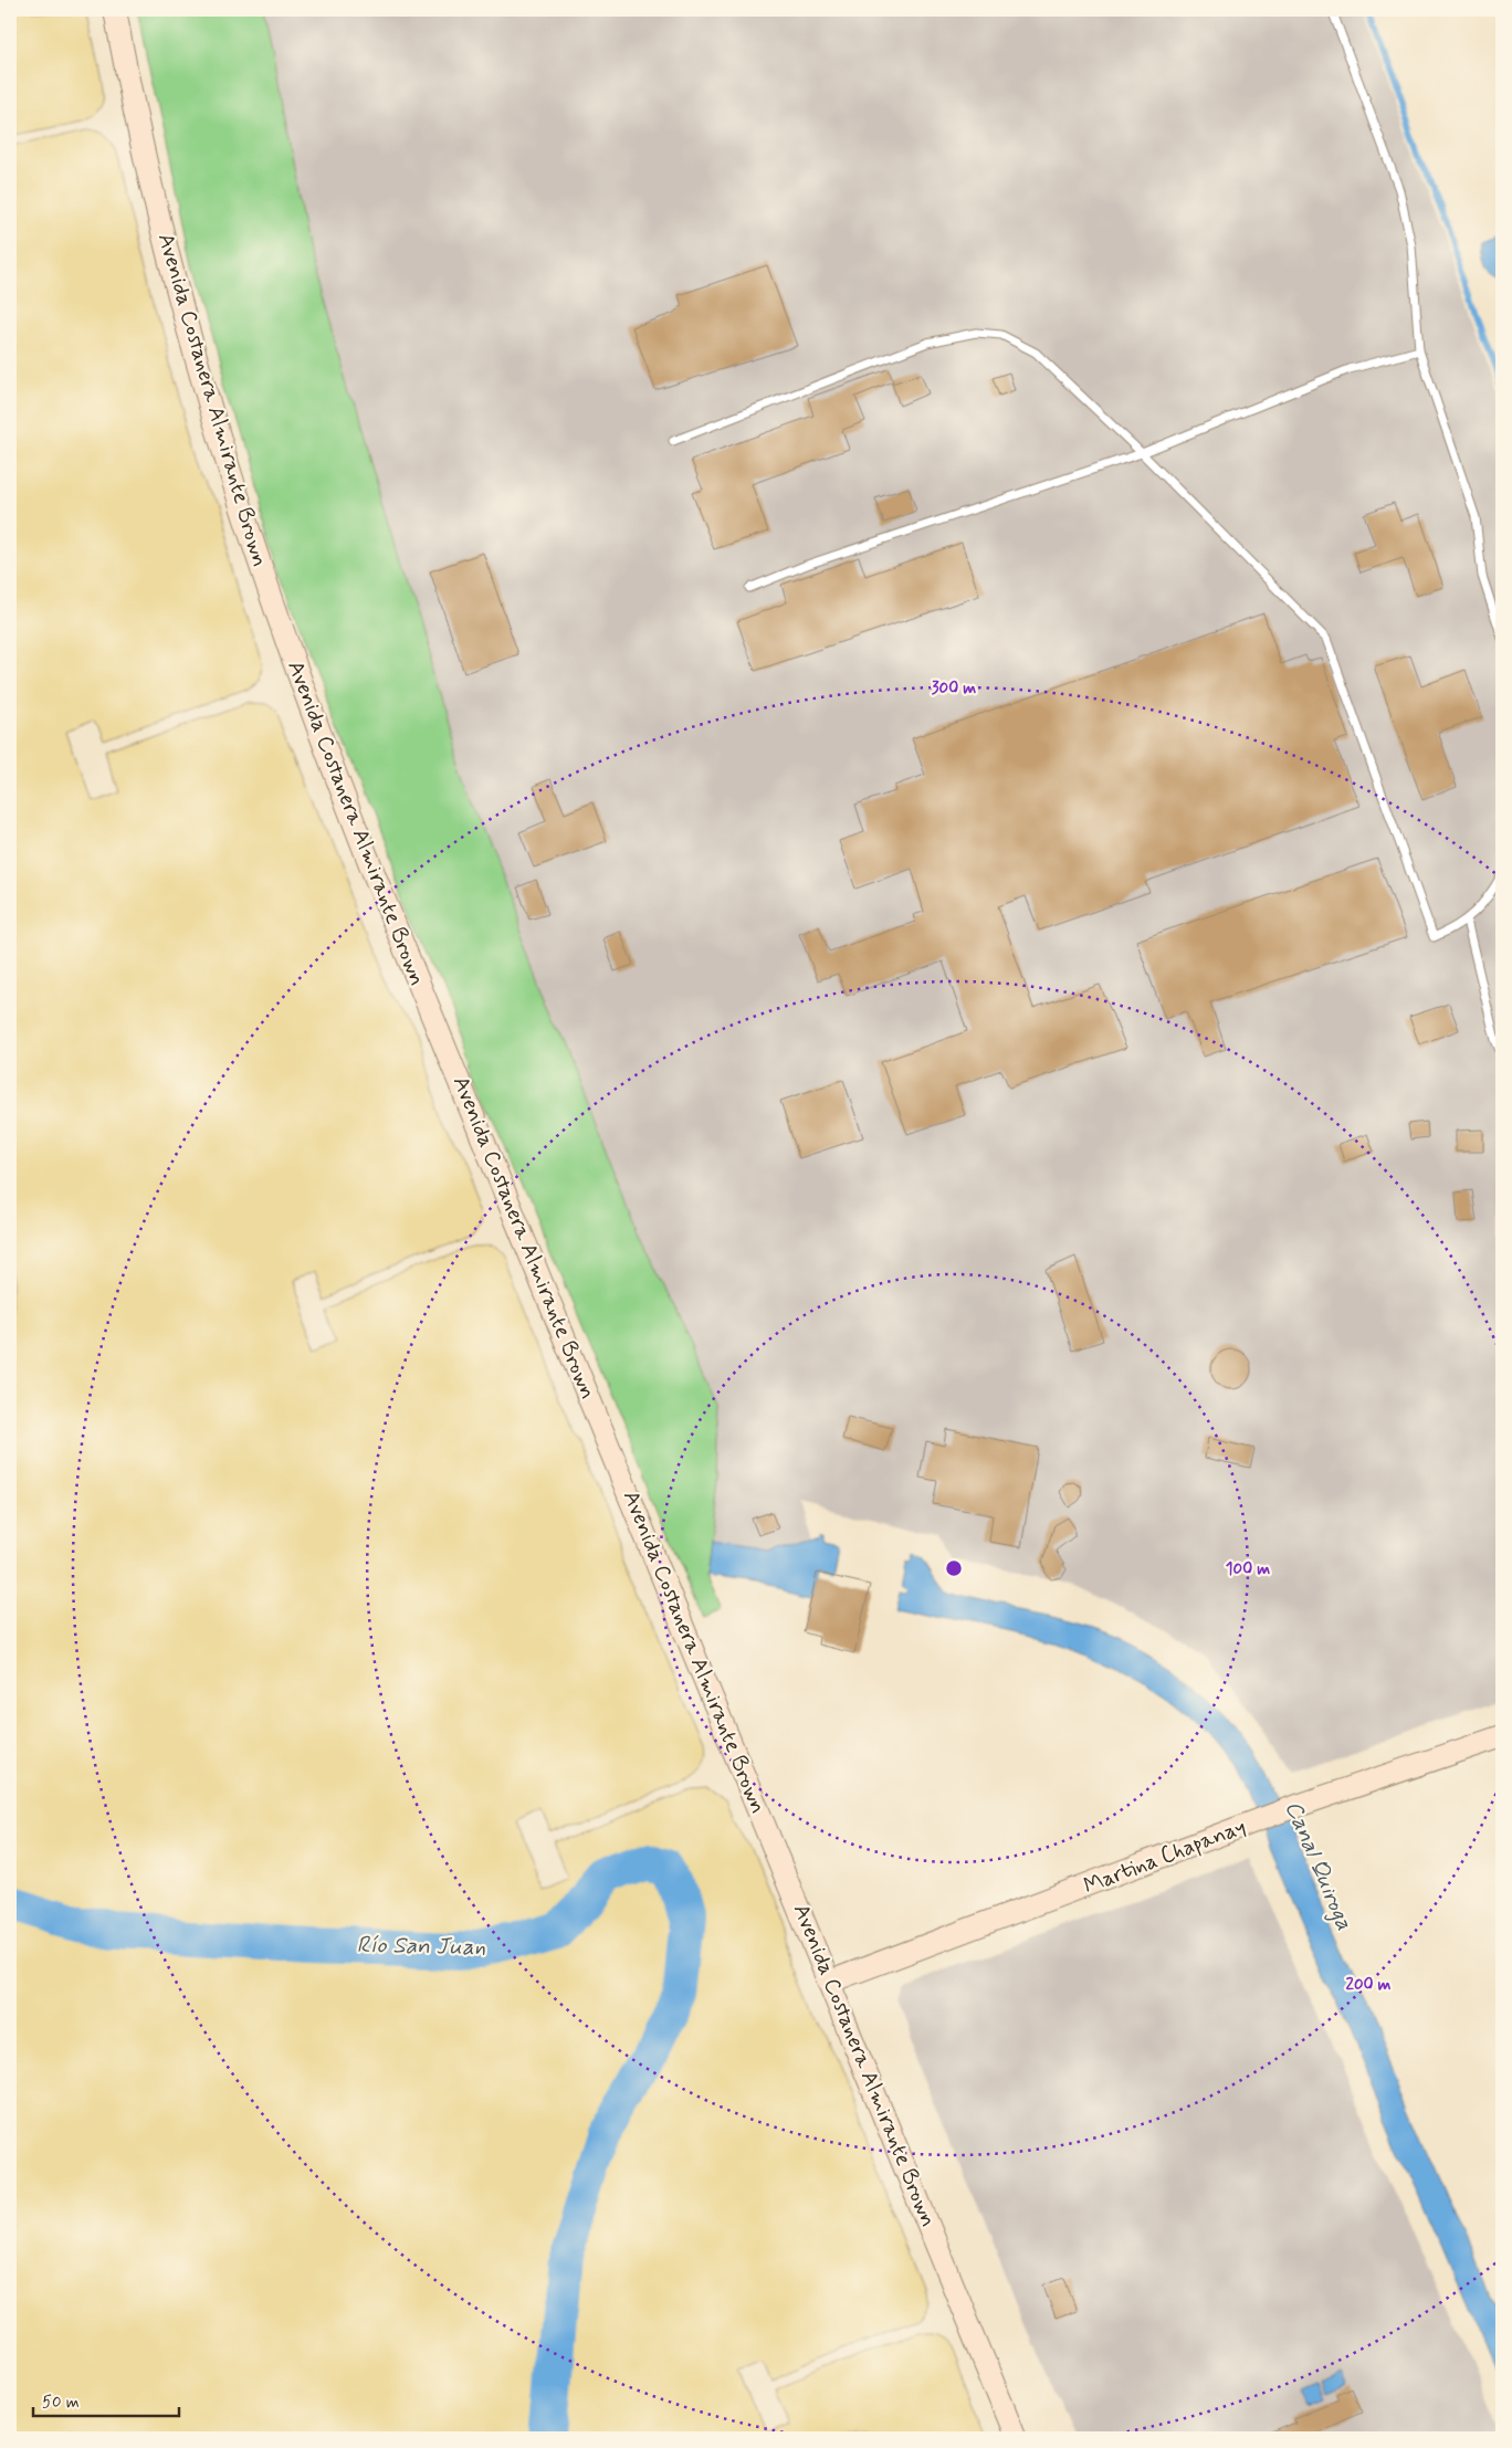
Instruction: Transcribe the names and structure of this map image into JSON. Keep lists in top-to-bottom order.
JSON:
{
  "streets": {
    "main road": ["Avenida Costanera Almirante Brown", "Martina Chapanay"]
  },
  "crossings": [
    ["Avenida Costanera Almirante Brown", "Martina Chapanay"]
  ],
  "water": ["Canal Quiroga", "Río San Juan"],
  "scale_bar": "50 m",
  "rings": ["300 m", "100 m", "200 m"]
}
